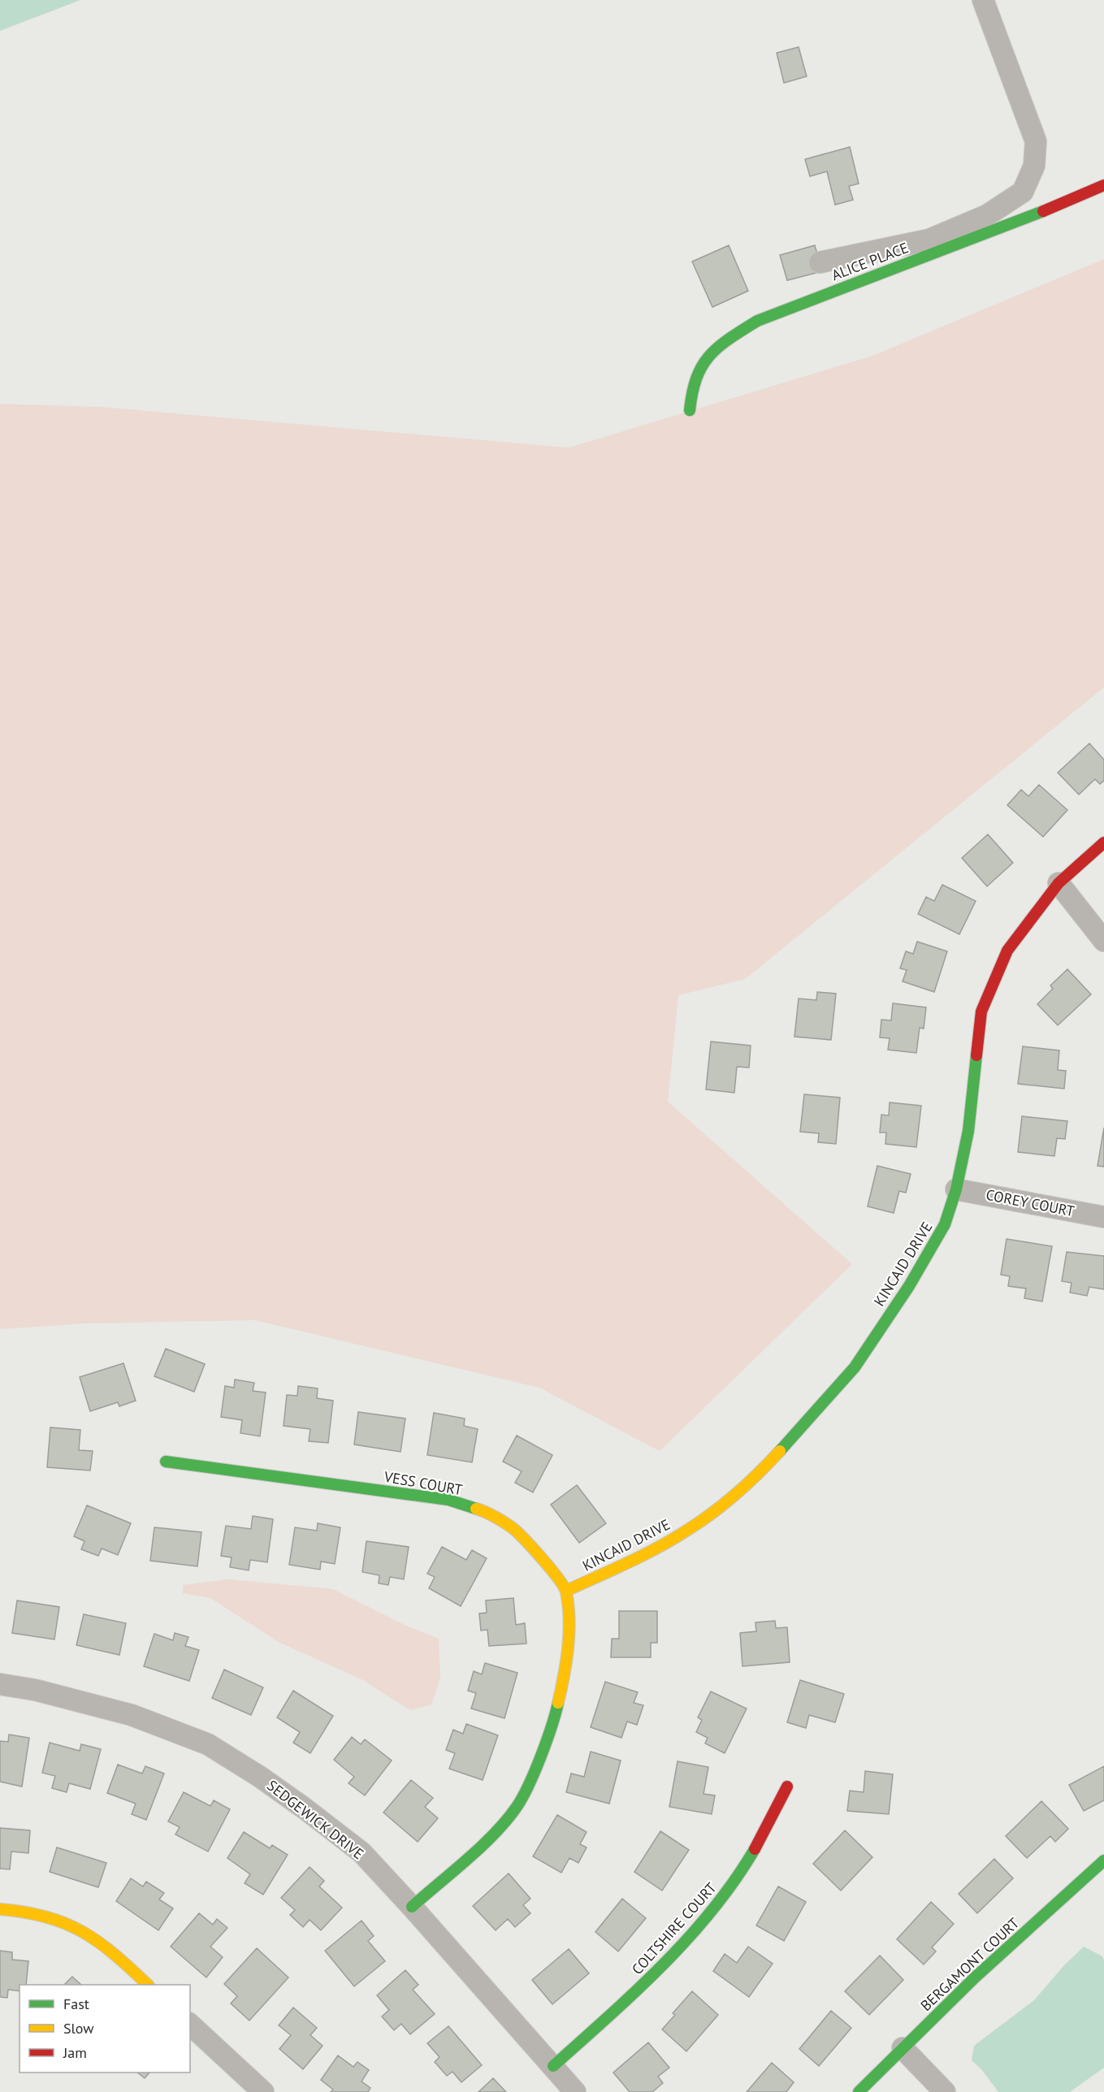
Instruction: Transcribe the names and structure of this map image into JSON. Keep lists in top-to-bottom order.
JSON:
{
  "streets": {
    "street": [
      "ALICE PLACE",
      "COREY COURT",
      "KINCAID DRIVE",
      "VESS COURT",
      "SEDGEWICK DRIVE",
      "COLTSHIRE COURT",
      "BERGAMONT COURT"
    ]
  },
  "crossings": [
    ["COREY COURT", "KINCAID DRIVE"],
    ["KINCAID DRIVE", "VESS COURT"],
    ["SEDGEWICK DRIVE", "COLTSHIRE COURT"]
  ],
  "legend": ["Fast", "Slow", "Jam"]
}
